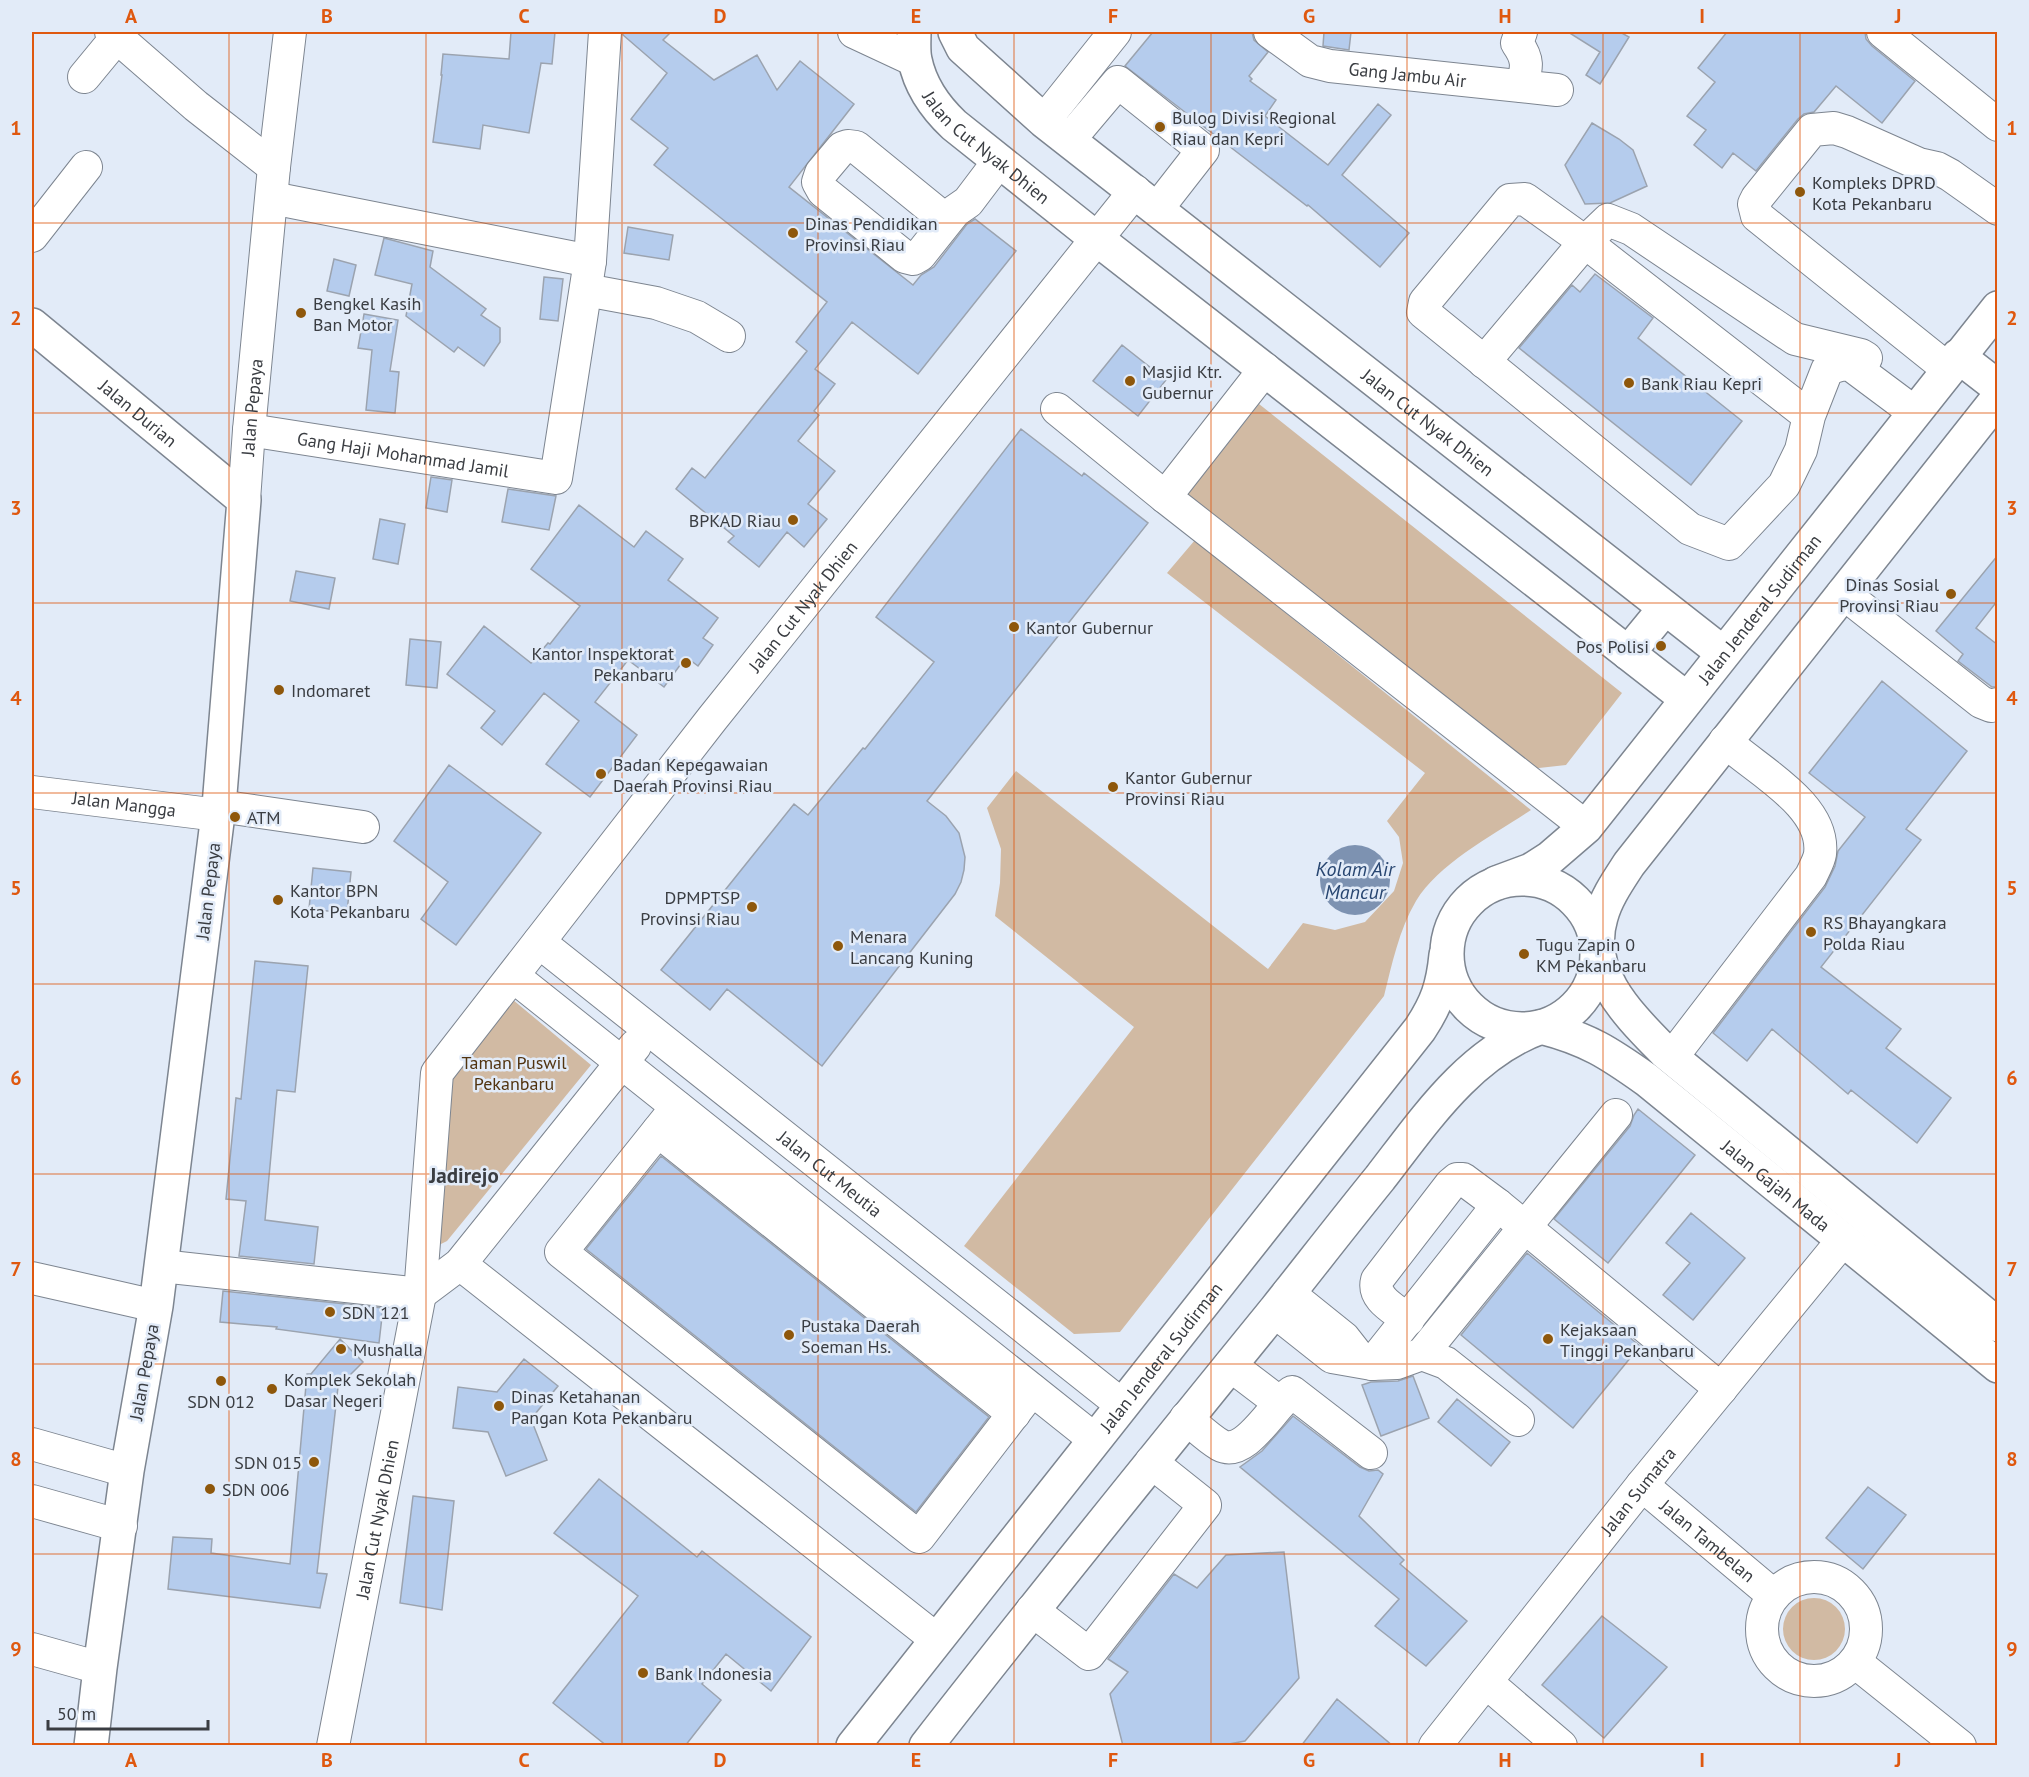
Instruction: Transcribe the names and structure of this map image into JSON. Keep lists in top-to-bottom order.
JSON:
{
  "streets": {
    "main road": [
      "Jalan Cut Nyak Dhien",
      "Jalan Pepaya",
      "Jalan Durian",
      "Jalan Jenderal Sudirman",
      "Jalan Gajah Mada"
    ],
    "street": [
      "Gang Jambu Air",
      "Gang Haji Mohammad Jamil",
      "Jalan Mangga",
      "Jalan Cut Meutia",
      "Jalan Sumatra",
      "Jalan Tambelan"
    ]
  },
  "crossings": [
    ["Jalan Cut Nyak Dhien", "Jalan Jenderal Sudirman"],
    ["Jalan Cut Nyak Dhien", "Jalan Cut Meutia"],
    ["Jalan Pepaya", "Jalan Durian"],
    ["Jalan Pepaya", "Gang Haji Mohammad Jamil"],
    ["Jalan Pepaya", "Jalan Mangga"],
    ["Jalan Jenderal Sudirman", "Jalan Cut Meutia"],
    ["Jalan Jenderal Sudirman", "Jalan Gajah Mada"],
    ["Jalan Gajah Mada", "Jalan Sumatra"],
    ["Jalan Sumatra", "Jalan Tambelan"]
  ],
  "districts": ["Jadirejo"],
  "water": ["Kolam Air Mancur"],
  "parks": ["Taman Puswil Pekanbaru"],
  "places": [
    "Bulog Divisi Regional Riau dan Kepri",
    "Kompleks DPRD Kota Pekanbaru",
    "Dinas Pendidikan Provinsi Riau",
    "Bengkel Kasih Ban Motor",
    "Masjid Ktr. Gubernur",
    "Bank Riau Kepri",
    "BPKAD Riau",
    "Dinas Sosial Provinsi Riau",
    "Kantor Gubernur",
    "Pos Polisi",
    "Kantor Inspektorat Pekanbaru",
    "Indomaret",
    "Badan Kepegawaian Daerah Provinsi Riau",
    "Kantor Gubernur Provinsi Riau",
    "ATM",
    "Kantor BPN Kota Pekanbaru",
    "DPMPTSP Provinsi Riau",
    "RS Bhayangkara Polda Riau",
    "Menara Lancang Kuning",
    "Tugu Zapin 0 KM Pekanbaru",
    "SDN 121",
    "Pustaka Daerah Soeman Hs.",
    "Kejaksaan Tinggi Pekanbaru",
    "Mushalla",
    "SDN 012",
    "Komplek Sekolah Dasar Negeri",
    "Dinas Ketahanan Pangan Kota Pekanbaru",
    "SDN 015",
    "SDN 006",
    "Bank Indonesia"
  ],
  "scale_bar": "50 m",
  "grid": {
    "columns": [
      "A",
      "B",
      "C",
      "D",
      "E",
      "F",
      "G",
      "H",
      "I",
      "J"
    ],
    "rows": [
      "1",
      "2",
      "3",
      "4",
      "5",
      "6",
      "7",
      "8",
      "9"
    ]
  }
}
